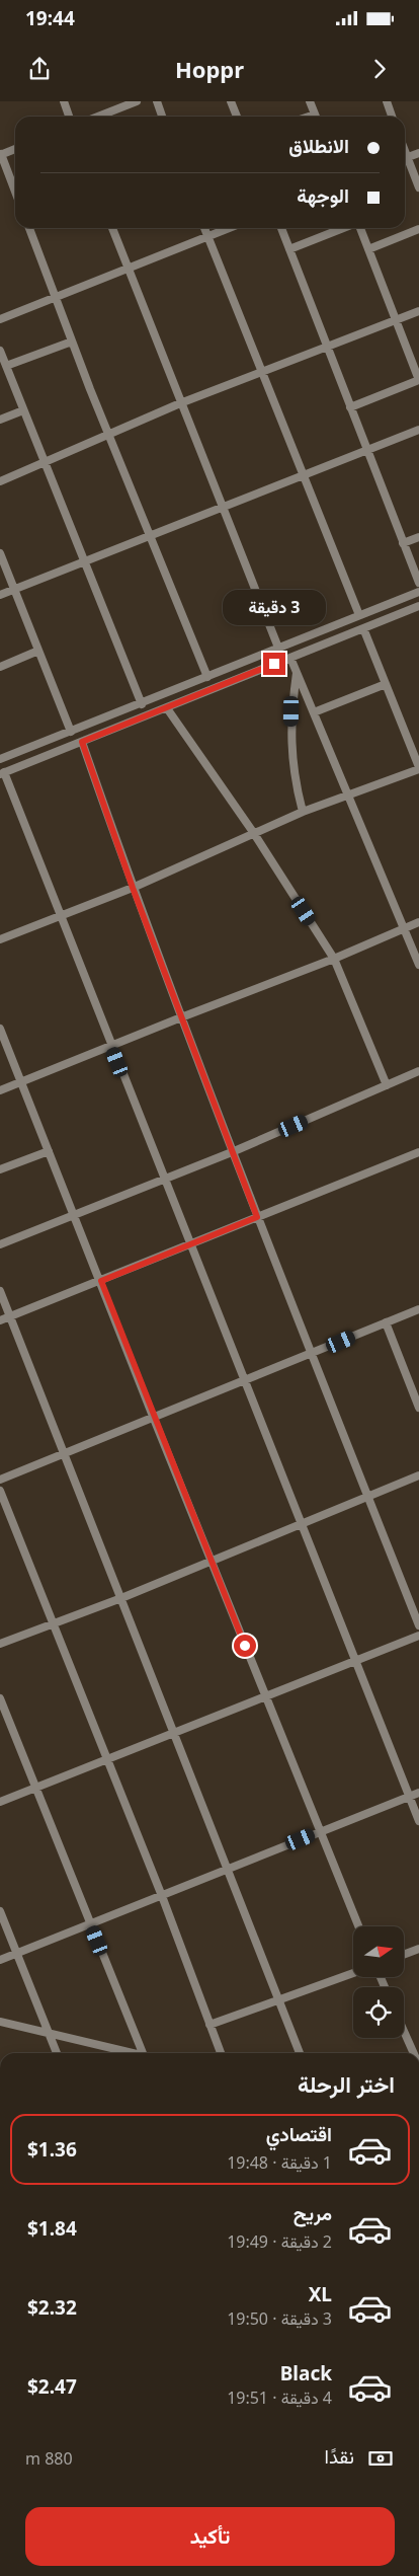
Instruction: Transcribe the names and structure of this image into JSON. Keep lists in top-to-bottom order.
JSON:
{
  "north": "right",
  "page": {
    "status": "19:44",
    "header": "Hoppr",
    "banner": ["الانطلاق", "الوجهة"],
    "bubble": "3 دقيقة",
    "heading": "اختر الرحلة",
    "list": [
      {
        "name": "اقتصادي",
        "note": "1 دقيقة · 19:48",
        "value": "$1.36"
      },
      {
        "name": "مريح",
        "note": "2 دقيقة · 19:49",
        "value": "$1.84"
      },
      {
        "name": "XL",
        "note": "3 دقيقة · 19:50",
        "value": "$2.32"
      },
      {
        "name": "Black",
        "note": "4 دقيقة · 19:51",
        "value": "$2.47"
      }
    ],
    "pay": ["نقدًا", "880 m"],
    "buttons": "تأكيد"
  }
}
